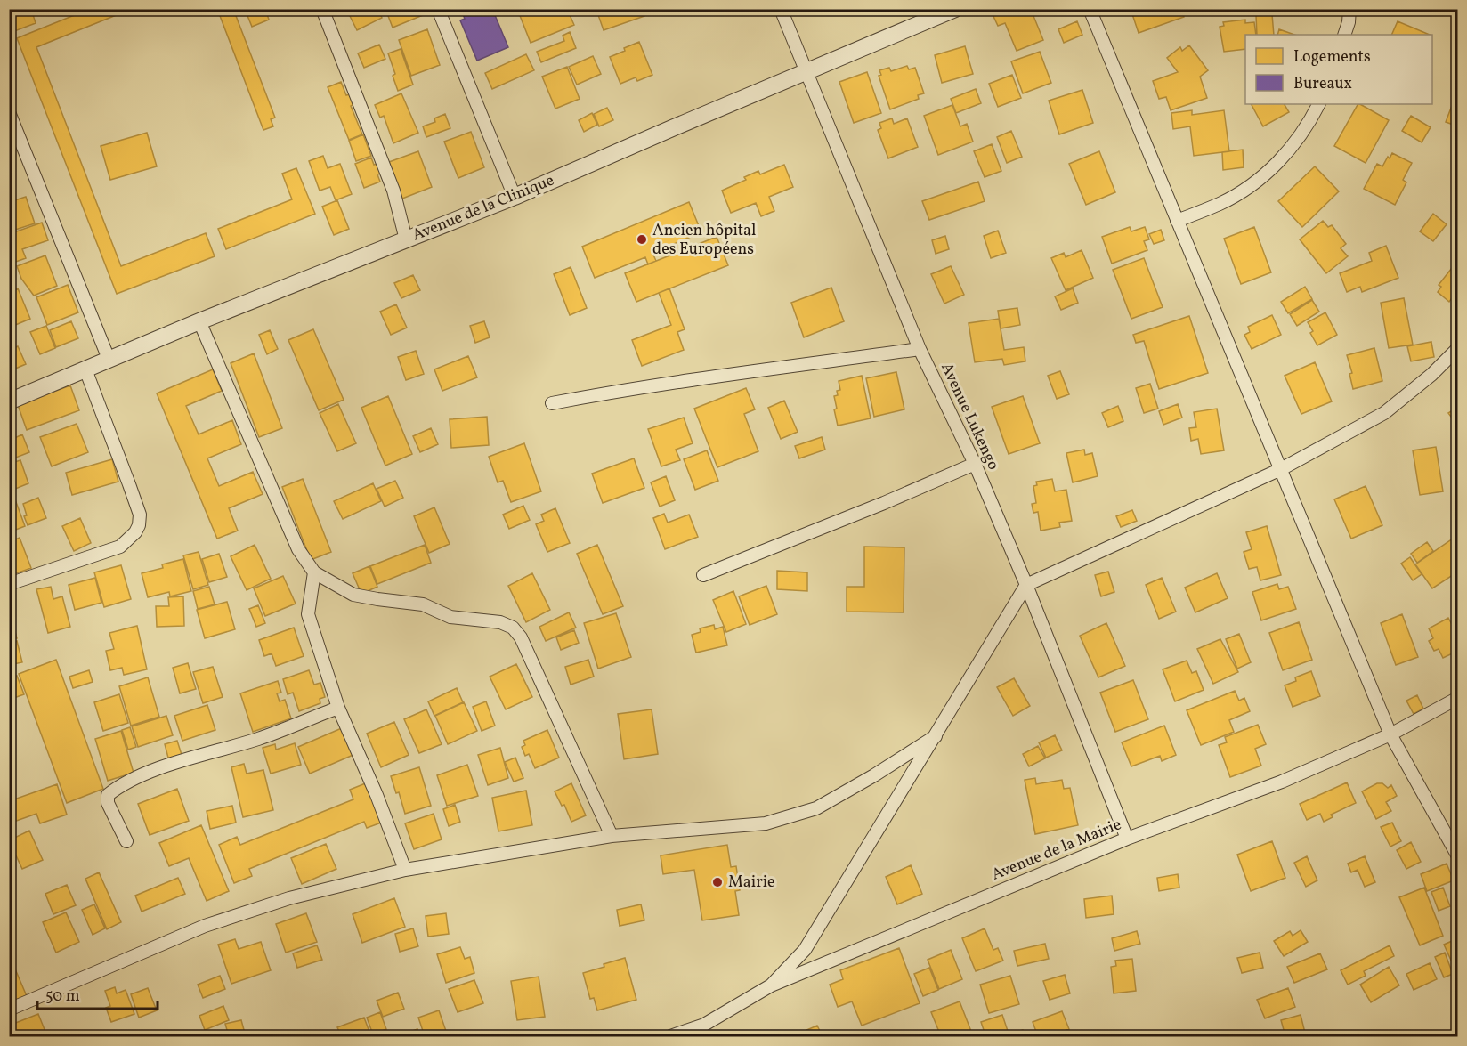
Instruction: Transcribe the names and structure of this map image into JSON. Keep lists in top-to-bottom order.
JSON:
{
  "streets": {
    "street": ["Avenue de la Clinique", "Avenue Lukengo", "Avenue de la Mairie"]
  },
  "crossings": [
    ["Avenue de la Clinique", "Avenue Lukengo"],
    ["Avenue Lukengo", "Avenue de la Mairie"]
  ],
  "places": ["Ancien hôpital des Européens", "Mairie"],
  "legend": ["Logements", "Bureaux"],
  "scale_bar": "50 m"
}
